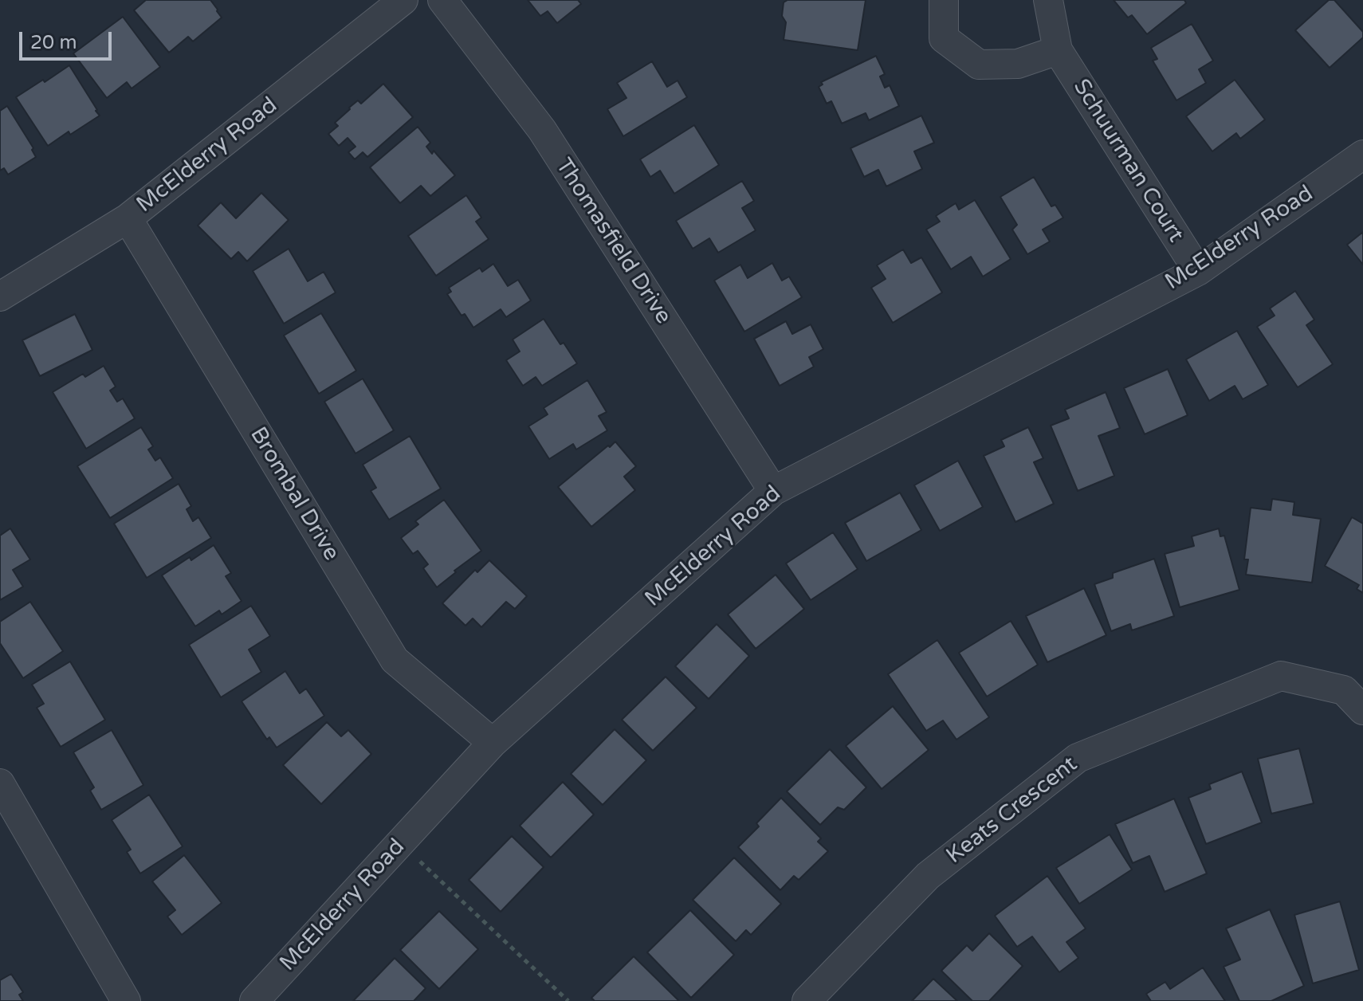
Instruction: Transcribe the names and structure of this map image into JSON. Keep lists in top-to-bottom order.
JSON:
{
  "streets": {
    "street": [
      "McElderry Road",
      "Schuurman Court",
      "Thomasfield Drive",
      "Brombal Drive",
      "Keats Crescent"
    ]
  },
  "crossings": [
    ["McElderry Road", "Schuurman Court"],
    ["McElderry Road", "Thomasfield Drive"],
    ["McElderry Road", "Brombal Drive"]
  ],
  "scale_bar": "20 m"
}
